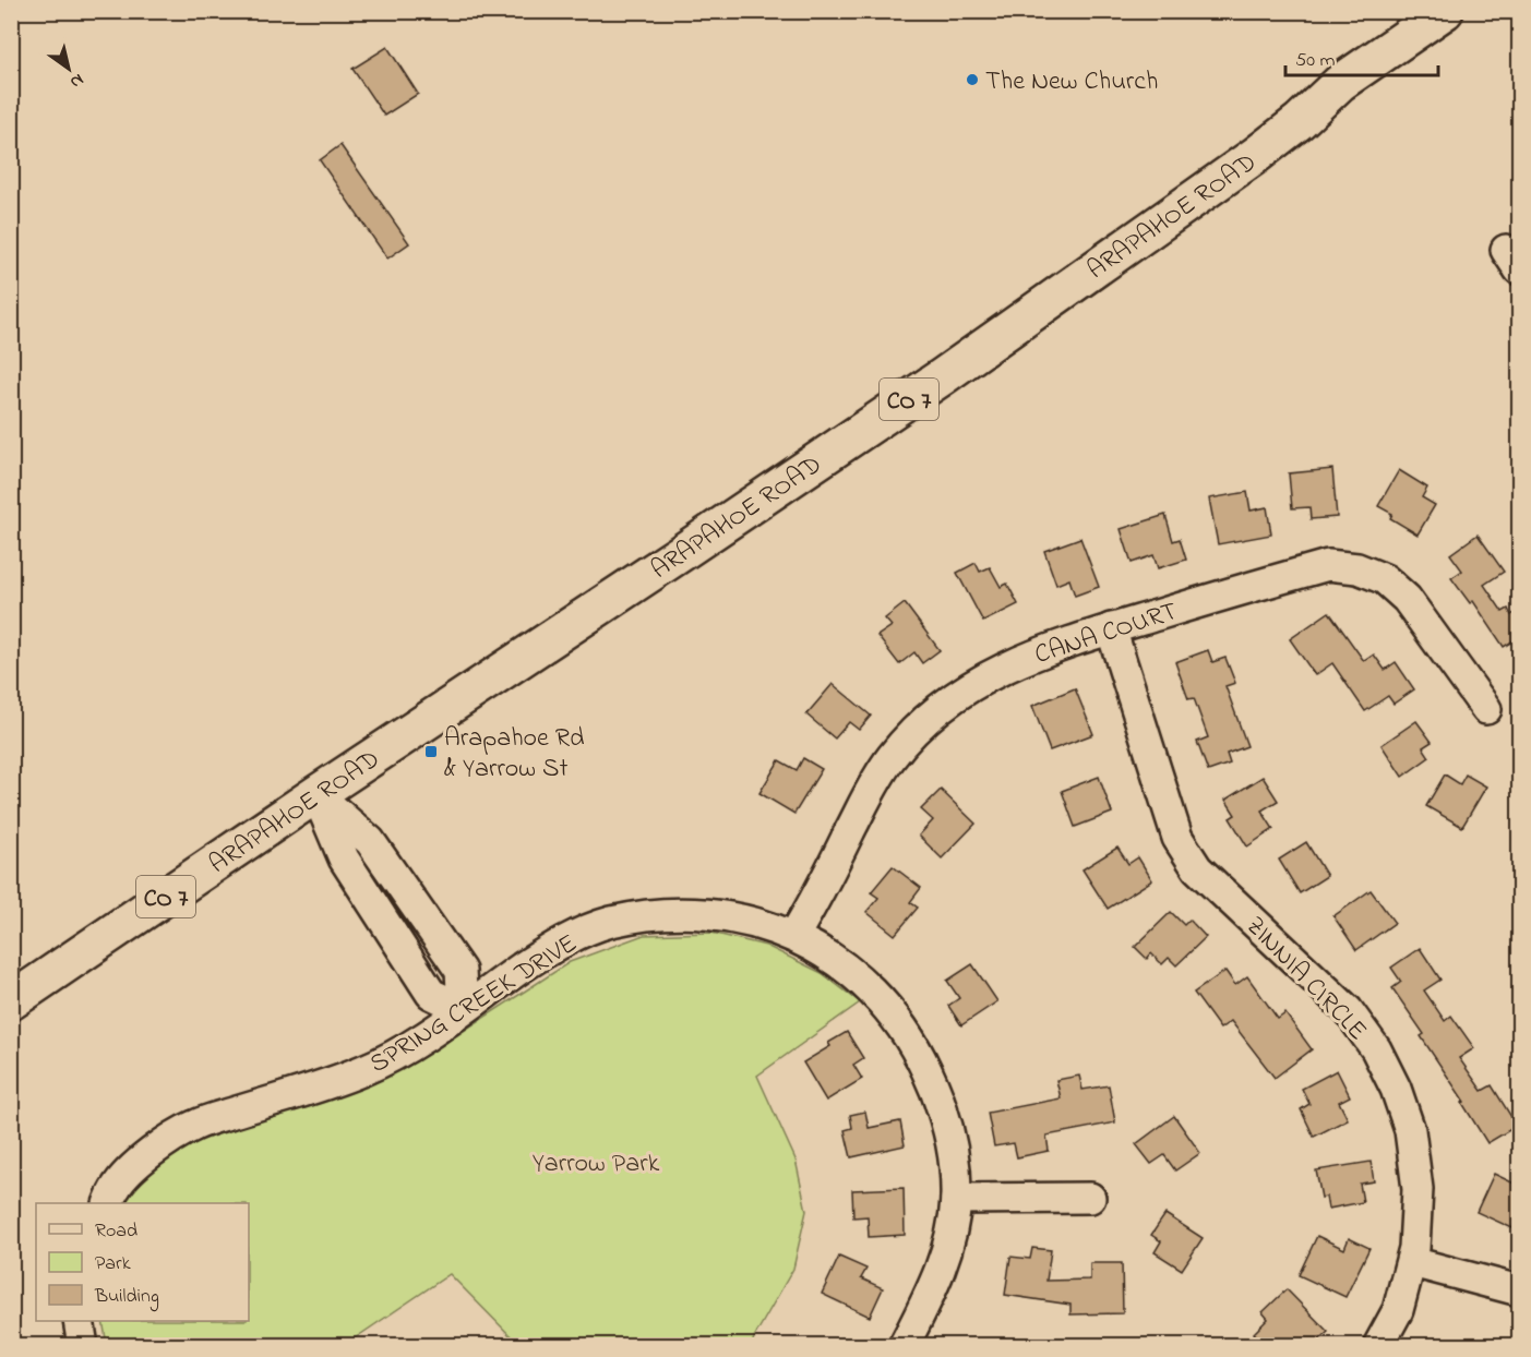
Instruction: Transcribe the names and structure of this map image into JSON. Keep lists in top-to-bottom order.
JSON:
{
  "streets": {
    "main road": ["ARAPAHOE ROAD", "CO 7"],
    "street": ["CANA COURT", "ZINNIA CIRCLE", "SPRING CREEK DRIVE"]
  },
  "crossings": [
    ["CANA COURT", "ZINNIA CIRCLE"],
    ["CANA COURT", "SPRING CREEK DRIVE"]
  ],
  "parks": ["Yarrow Park"],
  "places": {
    "other": ["The New Church"],
    "transit": ["Arapahoe Rd & Yarrow St"]
  },
  "legend": ["Road", "Park", "Building"],
  "scale_bar": "50 m",
  "north": "bottom right"
}
